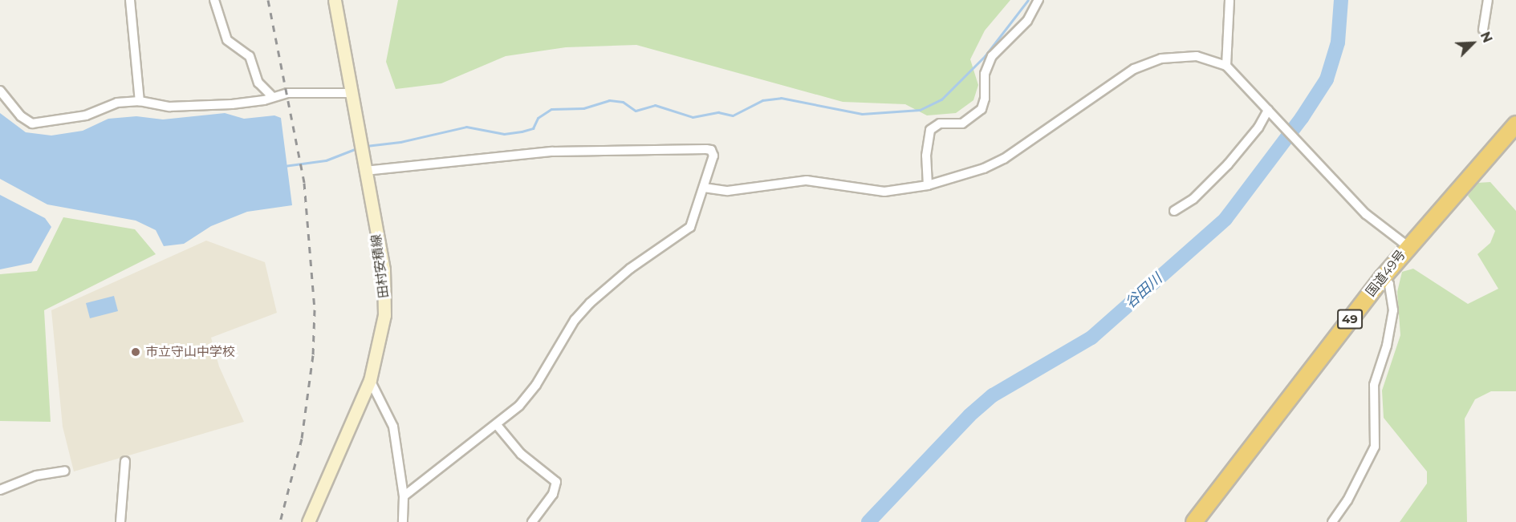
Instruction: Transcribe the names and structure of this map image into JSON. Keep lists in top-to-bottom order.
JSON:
{
  "streets": {
    "highway": ["国道49号", "49"],
    "main road": ["田村安積線"]
  },
  "water": ["谷田川"],
  "places": ["市立守山中学校"],
  "north": "top right"
}
